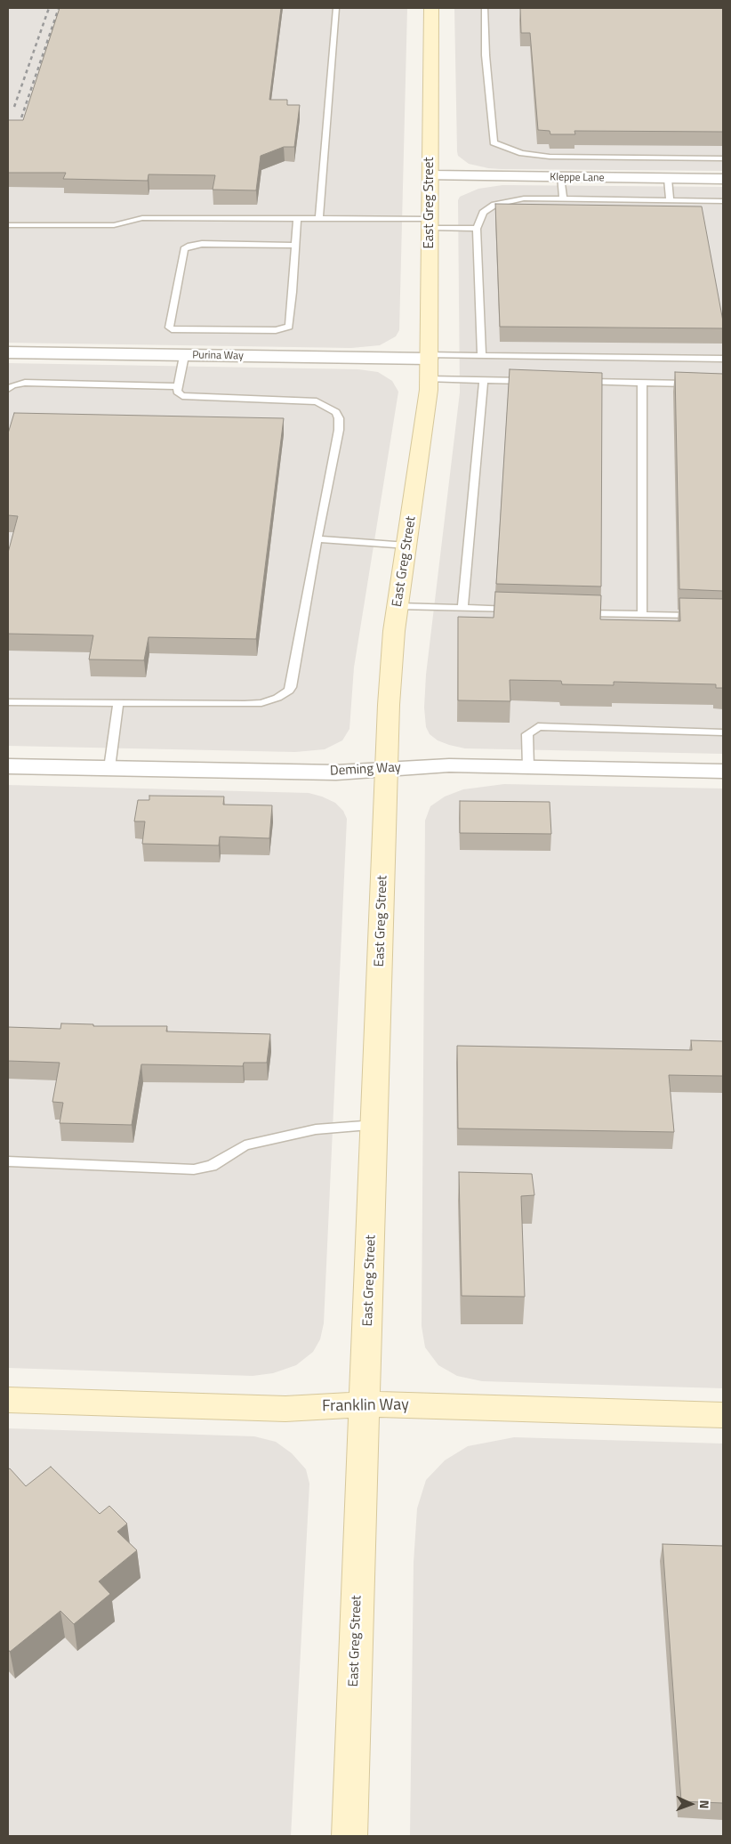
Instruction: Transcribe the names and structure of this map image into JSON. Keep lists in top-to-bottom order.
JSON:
{
  "streets": {
    "main road": ["East Greg Street", "Franklin Way"],
    "street": ["Kleppe Lane", "Purina Way", "Deming Way"]
  },
  "crossings": [
    ["Kleppe Lane", "East Greg Street"],
    ["East Greg Street", "Purina Way"],
    ["East Greg Street", "Deming Way"],
    ["East Greg Street", "Franklin Way"]
  ],
  "north": "right"
}
